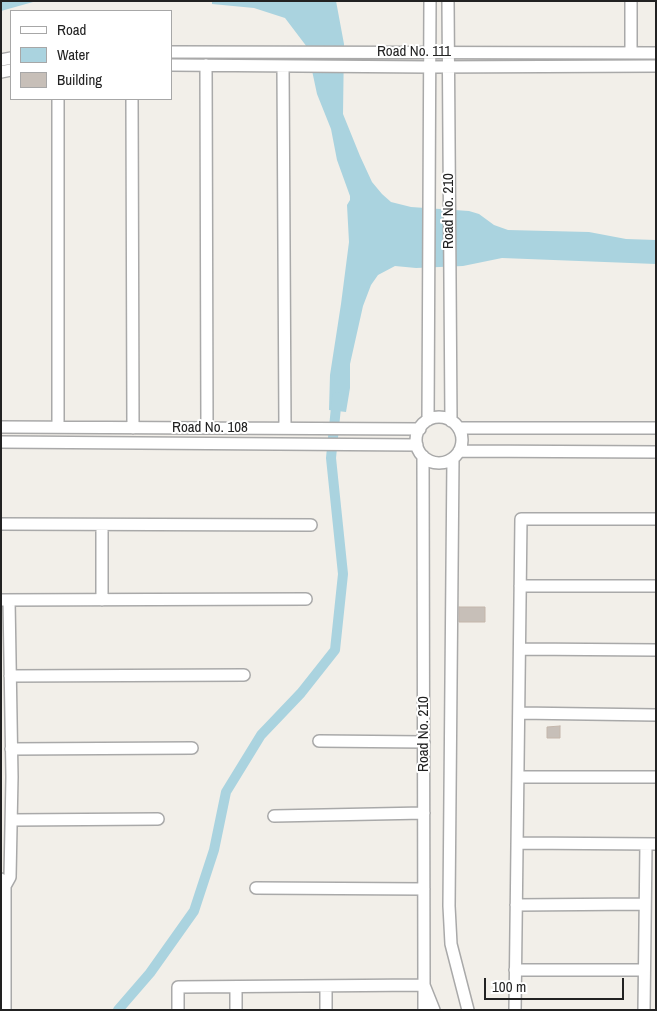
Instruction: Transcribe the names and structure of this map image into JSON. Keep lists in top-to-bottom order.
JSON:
{
  "streets": {
    "street": ["Road No. 111", "Road No. 210", "Road No. 108"]
  },
  "crossings": [
    ["Road No. 111", "Road No. 210"],
    ["Road No. 210", "Road No. 108"]
  ],
  "legend": ["Road", "Water", "Building"],
  "scale_bar": "100 m"
}
